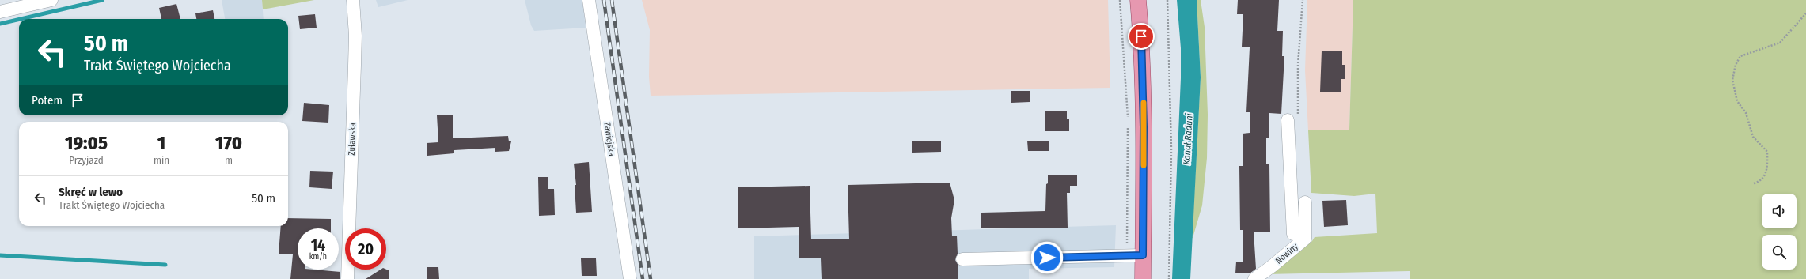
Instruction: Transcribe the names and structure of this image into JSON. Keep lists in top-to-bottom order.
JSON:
{
  "streets": {
    "street": ["Żuławska", "Zawiejska", "Nowiny"]
  },
  "water": ["Kanał Raduni"],
  "page": {
    "turn": ["50 m", "Trakt Świętego Wojciecha"],
    "then": "Potem",
    "eta": [
      "19:05",
      "Przyjazd",
      "1",
      "min",
      "170",
      "m"
    ],
    "list": [
      {
        "name": "Skręć w lewo",
        "note": "Trakt Świętego Wojciecha",
        "value": "50 m"
      }
    ],
    "speed": "14 km/h",
    "limit": "20"
  }
}
